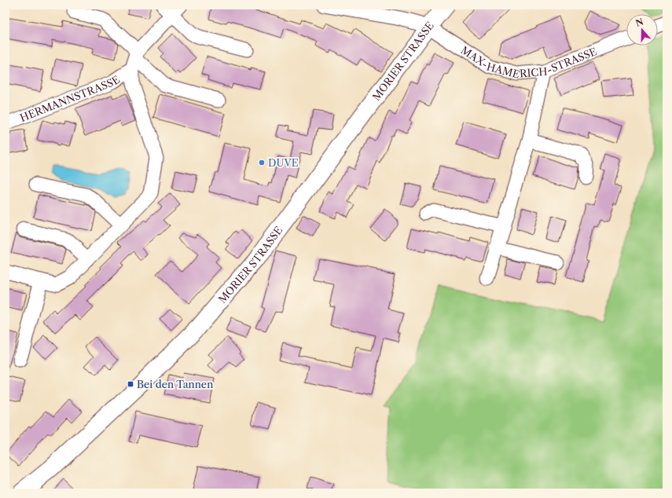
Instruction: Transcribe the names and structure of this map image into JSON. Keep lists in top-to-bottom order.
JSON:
{
  "streets": {
    "main road": ["MORIER STRASSE"],
    "street": ["MAX-HAMERICH-STRASSE", "HERMANNSTRASSE"]
  },
  "crossings": [
    ["MAX-HAMERICH-STRASSE", "MORIER STRASSE"]
  ],
  "places": {
    "other": ["DUVE"],
    "transit": ["Bei den Tannen"]
  },
  "north": "top"
}
